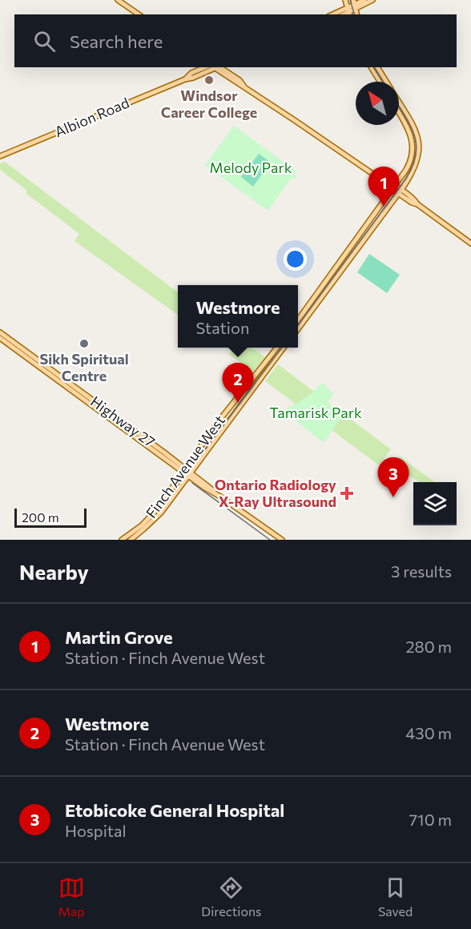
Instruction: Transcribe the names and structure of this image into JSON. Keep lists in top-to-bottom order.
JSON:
{
  "streets": {
    "main road": ["Albion Road", "Highway 27", "Finch Avenue West"]
  },
  "crossings": [
    ["Highway 27", "Finch Avenue West"]
  ],
  "parks": ["Melody Park", "Tamarisk Park"],
  "places": {
    "other": ["Windsor Career College", "Sikh Spiritual Centre"],
    "health": ["Ontario Radiology X-Ray Ultrasound"]
  },
  "scale_bar": "200 m",
  "north": "top left",
  "page": {
    "search": "Search here",
    "pins": ["1", "2", "3"],
    "popup": ["Westmore", "Station"],
    "scale": "200 m",
    "heading": ["Nearby", "3 results"],
    "list": [
      {
        "mark": "1",
        "name": "Martin Grove",
        "note": "Station · Finch Avenue West",
        "value": "280 m"
      },
      {
        "mark": "2",
        "name": "Westmore",
        "note": "Station · Finch Avenue West",
        "value": "430 m"
      },
      {
        "mark": "3",
        "name": "Etobicoke General Hospital",
        "note": "Hospital",
        "value": "710 m"
      }
    ],
    "nav": ["Map", "Directions", "Saved"]
  }
}
